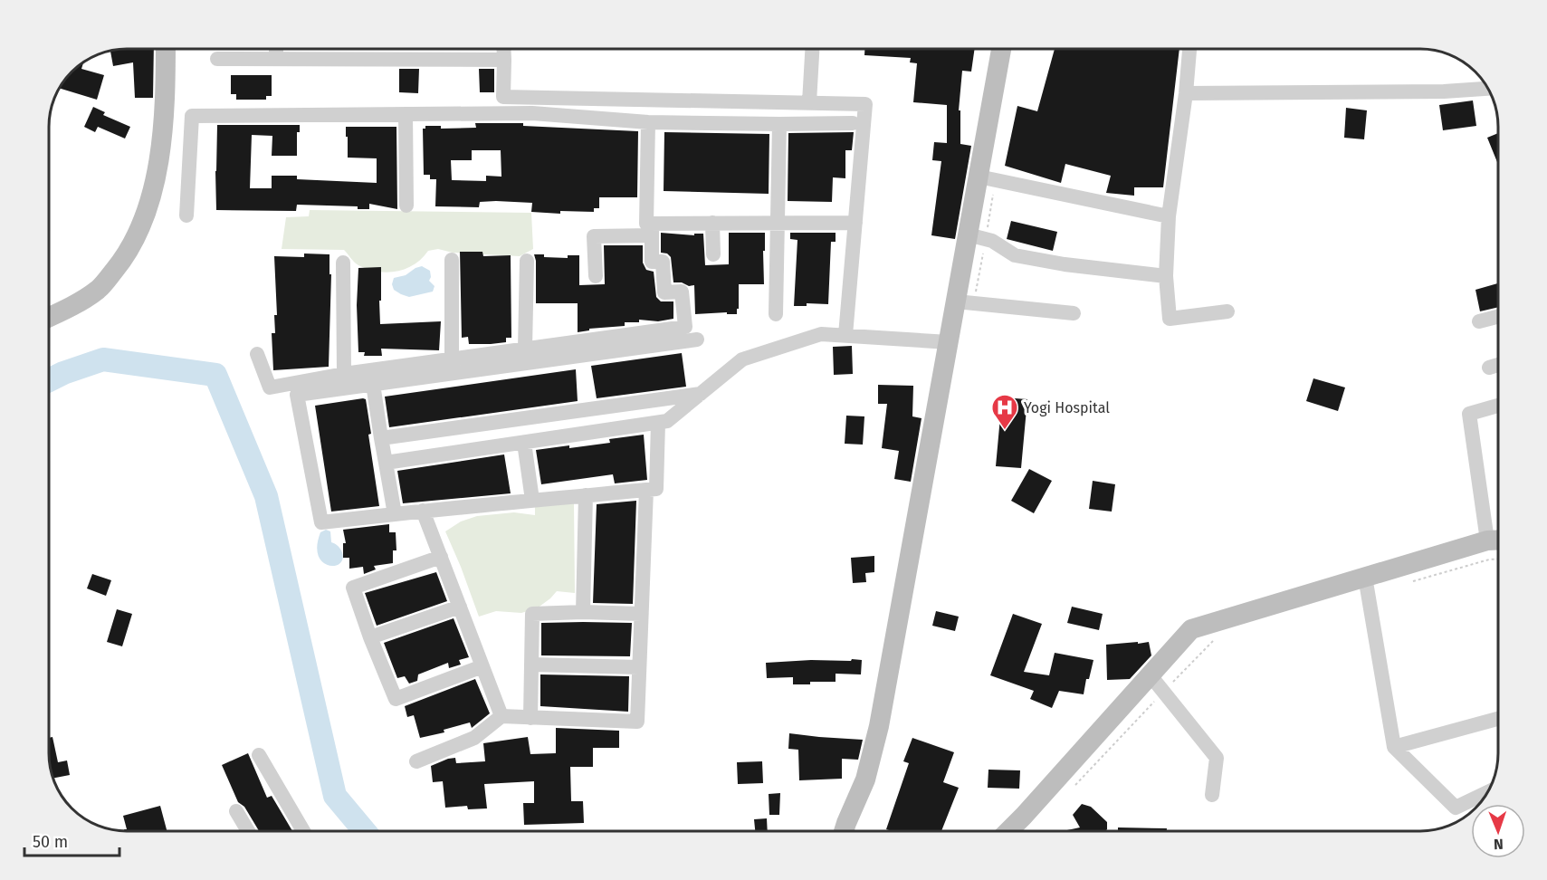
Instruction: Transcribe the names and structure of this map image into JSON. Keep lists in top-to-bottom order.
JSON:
{
  "places": {
    "hospital": ["Yogi Hospital"]
  },
  "scale_bar": "50 m",
  "north": "bottom"
}
